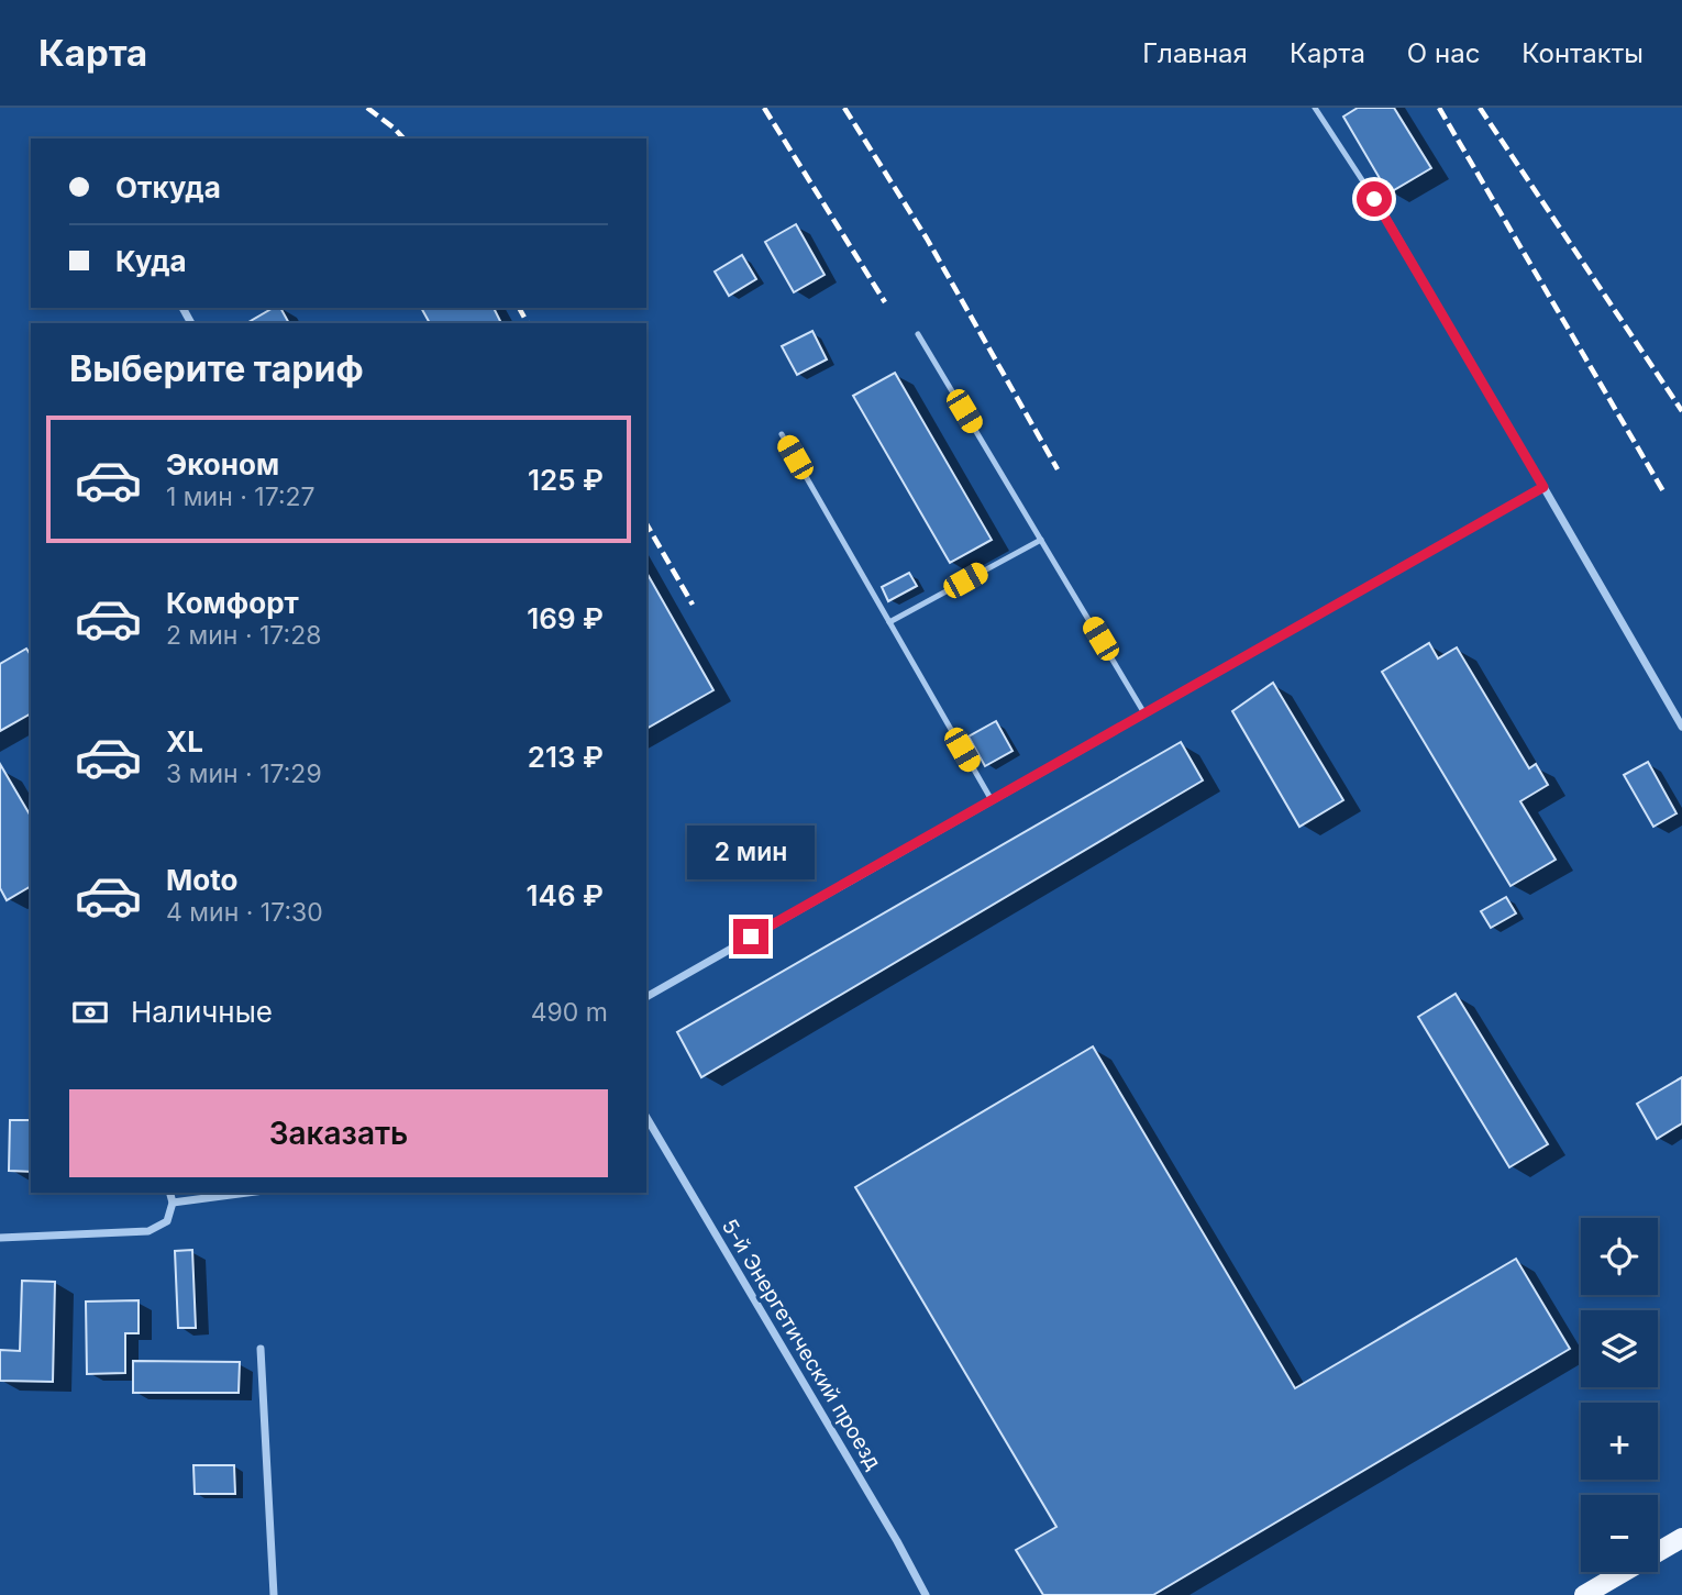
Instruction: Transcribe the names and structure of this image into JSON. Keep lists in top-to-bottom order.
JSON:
{
  "streets": {
    "street": ["5-й Энергетический проезд"]
  },
  "page": {
    "header": "Карта",
    "nav": [
      "Главная",
      "Карта",
      "О нас",
      "Контакты"
    ],
    "banner": ["Откуда", "Куда"],
    "heading": "Выберите тариф",
    "list": [
      {
        "name": "Эконом",
        "note": "1 мин · 17:27",
        "value": "125 ₽"
      },
      {
        "name": "Комфорт",
        "note": "2 мин · 17:28",
        "value": "169 ₽"
      },
      {
        "name": "XL",
        "note": "3 мин · 17:29",
        "value": "213 ₽"
      },
      {
        "name": "Moto",
        "note": "4 мин · 17:30",
        "value": "146 ₽"
      }
    ],
    "bubble": "2 мин",
    "pay": ["Наличные", "490 m"],
    "buttons": "Заказать",
    "map_buttons": ["+", "−"]
  }
}
